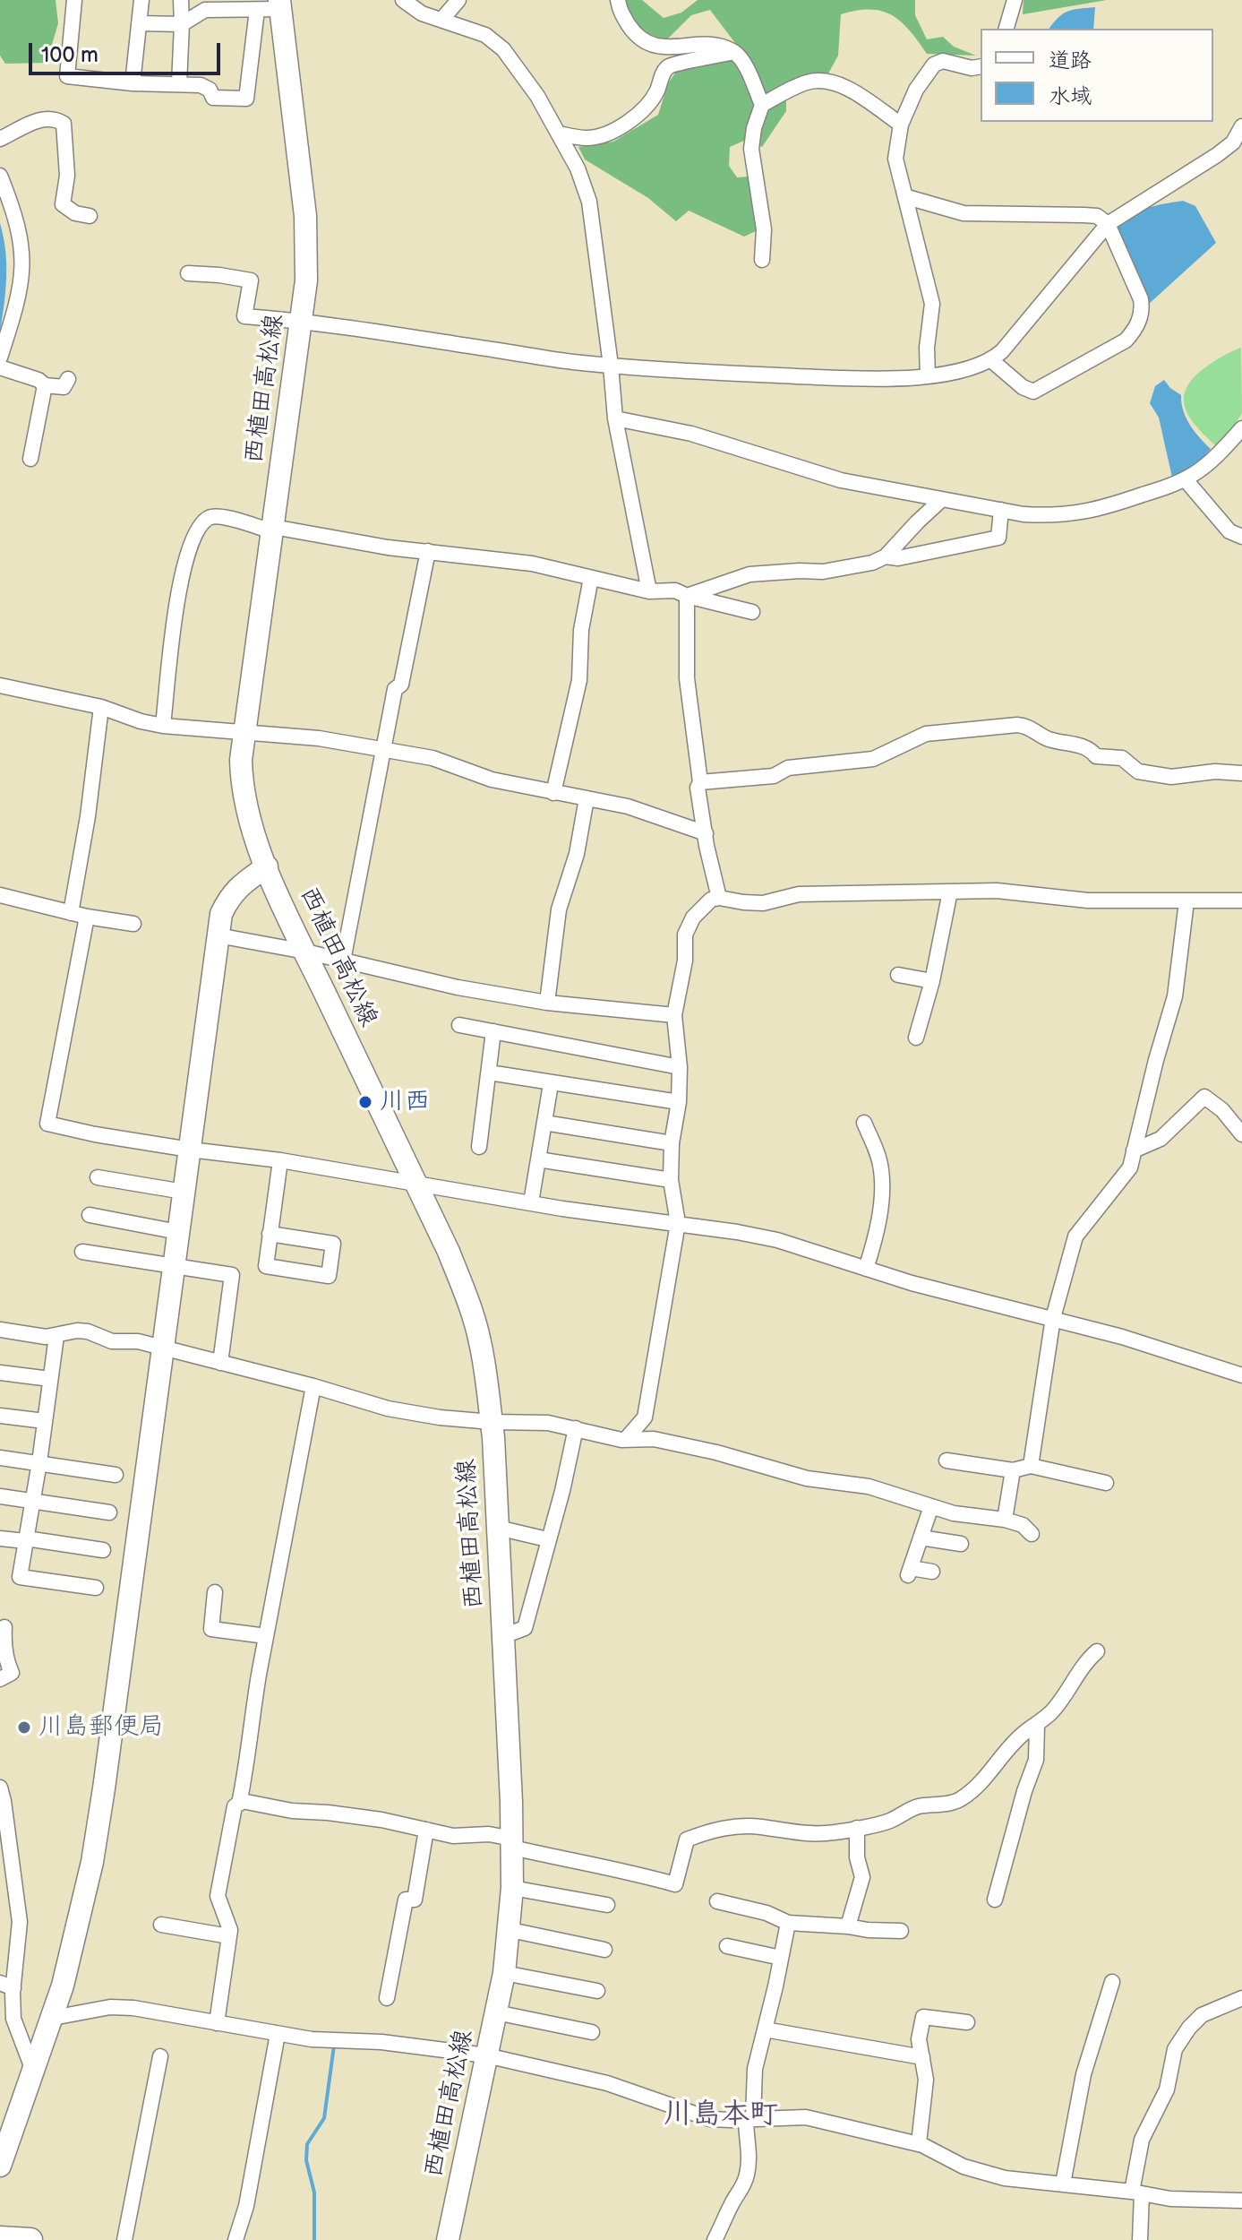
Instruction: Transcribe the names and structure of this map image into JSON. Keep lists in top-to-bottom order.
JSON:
{
  "streets": {
    "main road": ["西植田高松線"]
  },
  "districts": ["川島本町"],
  "places": ["川西", "川島郵便局"],
  "legend": ["道路", "水域"],
  "scale_bar": "100 m"
}
